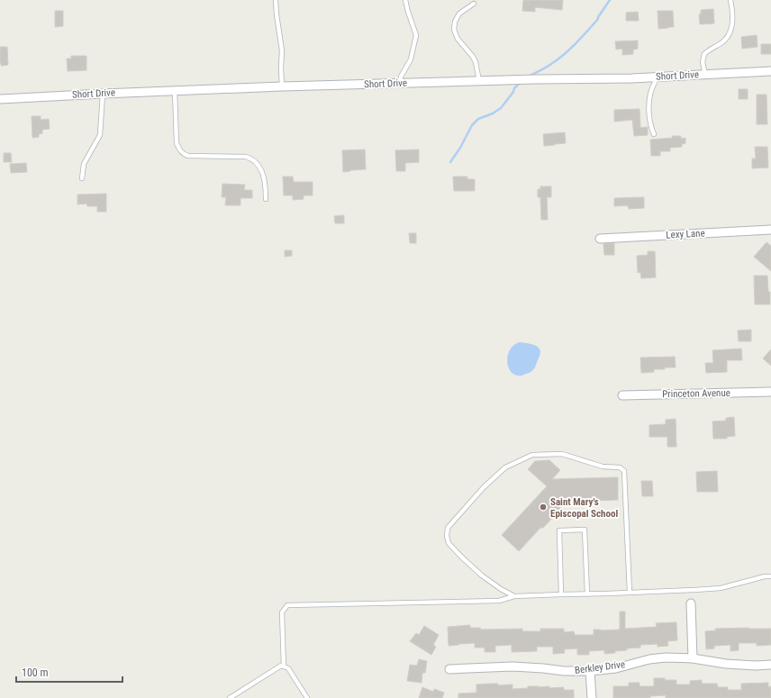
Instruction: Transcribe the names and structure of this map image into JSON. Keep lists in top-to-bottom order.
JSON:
{
  "streets": {
    "street": [
      "Short Drive",
      "Lexy Lane",
      "Princeton Avenue",
      "Berkley Drive"
    ]
  },
  "places": ["Saint Mary's Episcopal School"],
  "scale_bar": "100 m"
}
